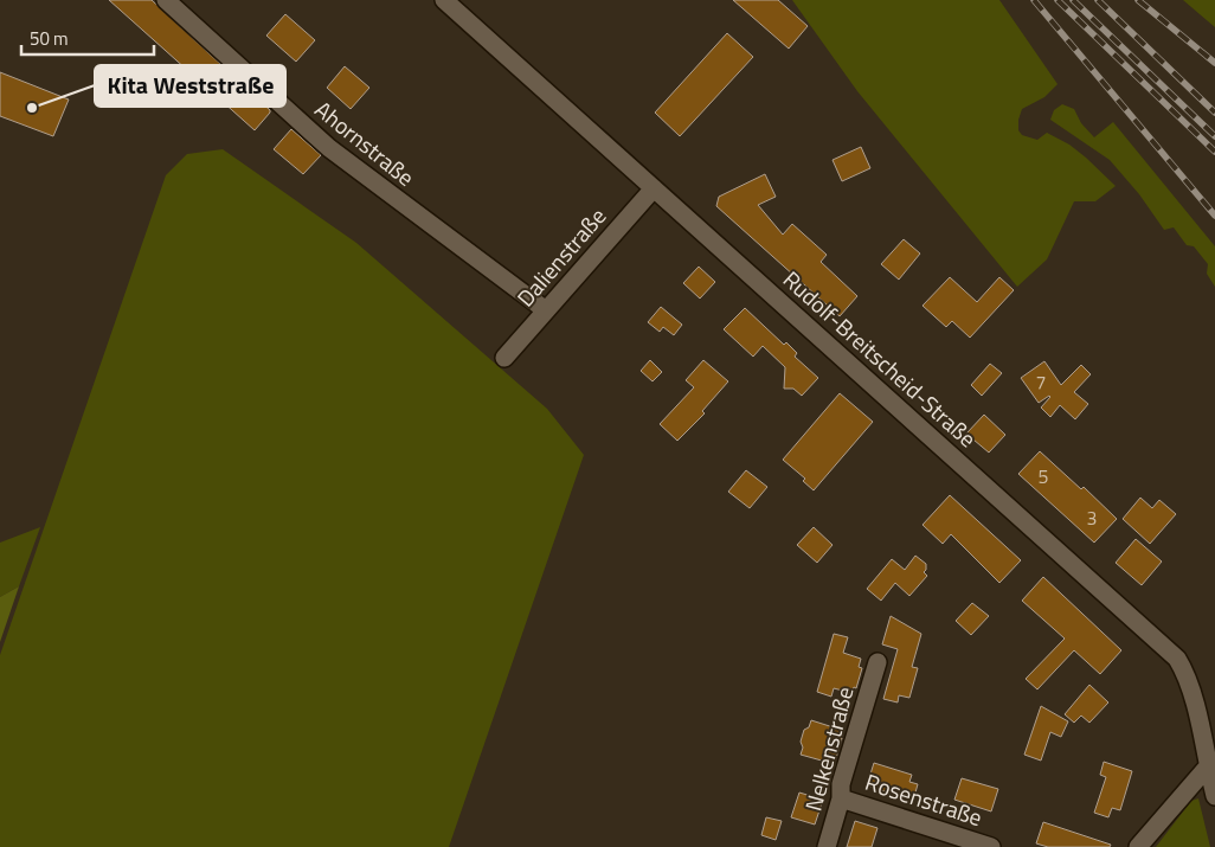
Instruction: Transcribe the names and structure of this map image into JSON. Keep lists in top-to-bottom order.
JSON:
{
  "streets": {
    "street": [
      "Ahornstraße",
      "Dalienstraße",
      "Rudolf-Breitscheid-Straße",
      "Nelkenstraße",
      "Rosenstraße"
    ]
  },
  "crossings": [
    ["Ahornstraße", "Dalienstraße"],
    ["Dalienstraße", "Rudolf-Breitscheid-Straße"],
    ["Nelkenstraße", "Rosenstraße"]
  ],
  "places": ["Kita Weststraße"],
  "house_numbers": ["7", "5", "3"],
  "scale_bar": "50 m"
}
